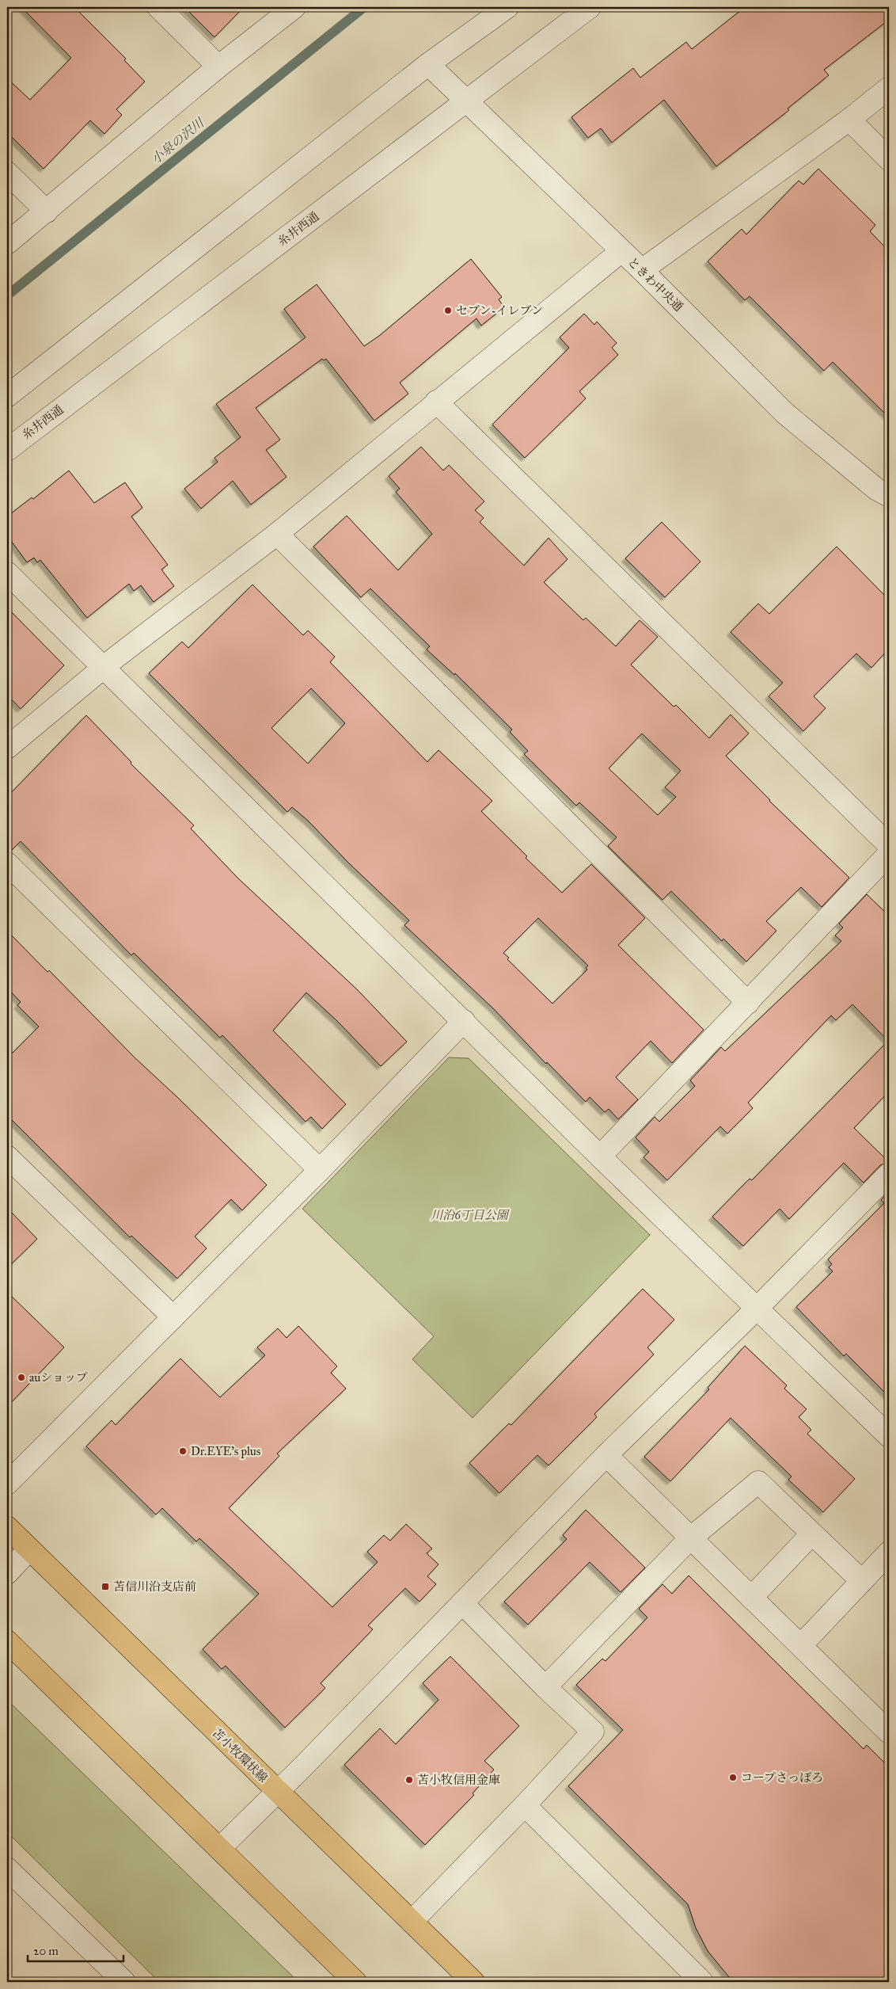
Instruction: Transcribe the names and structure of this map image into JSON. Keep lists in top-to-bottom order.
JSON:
{
  "streets": {
    "main road": ["苫小牧環状線"],
    "street": ["糸井西通", "ときわ中央通"]
  },
  "crossings": [
    ["糸井西通", "ときわ中央通"]
  ],
  "water": ["小泉の沢川"],
  "parks": ["川沿6丁目公園"],
  "places": {
    "other": [
      "セブン-イレブン",
      "auショップ",
      "Dr.EYE's plus",
      "コープさっぽろ",
      "苫小牧信用金庫"
    ],
    "transit": ["苫信川沿支店前"]
  },
  "scale_bar": "20 m"
}
